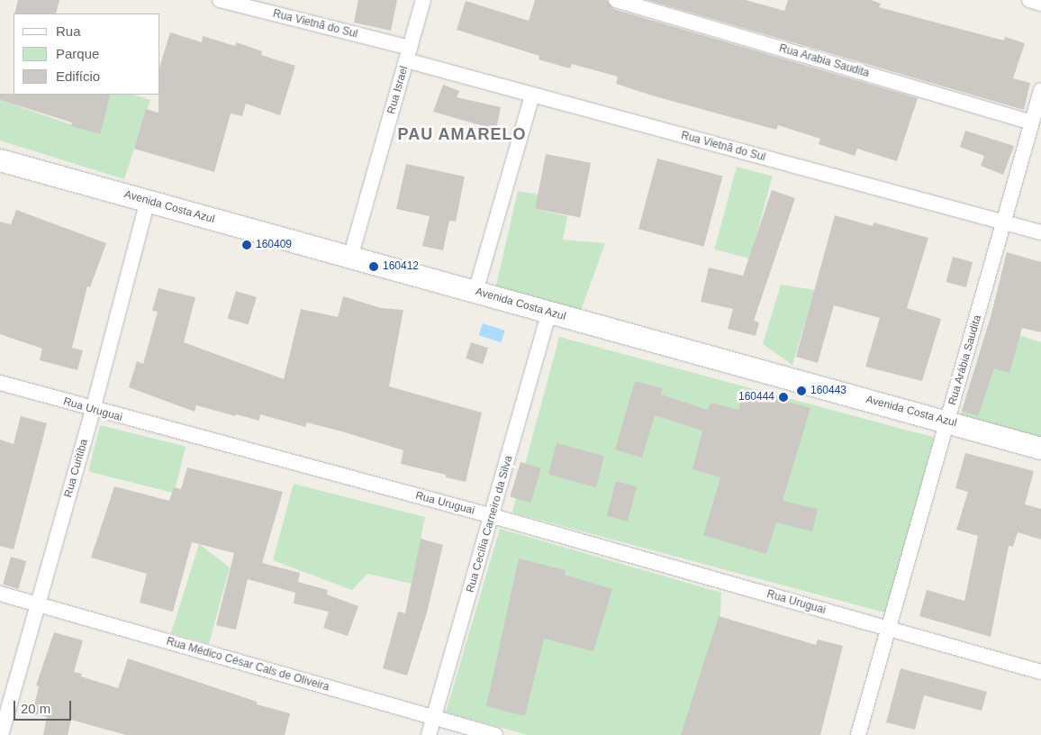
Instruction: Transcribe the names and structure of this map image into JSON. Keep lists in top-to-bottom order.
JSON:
{
  "streets": {
    "street": [
      "Rua Vietnã do Sul",
      "Rua Arabia Saudita",
      "Rua Israel",
      "Avenida Costa Azul",
      "Rua Arábia Saudita",
      "Rua Uruguai",
      "Rua Curitiba",
      "Rua Cecília Carneiro da Silva",
      "Rua Médico César Cals de Oliveira"
    ]
  },
  "crossings": [
    ["Rua Vietnã do Sul", "Rua Israel"],
    ["Rua Vietnã do Sul", "Rua Arábia Saudita"],
    ["Rua Arabia Saudita", "Rua Arábia Saudita"],
    ["Rua Israel", "Avenida Costa Azul"],
    ["Avenida Costa Azul", "Rua Arábia Saudita"],
    ["Avenida Costa Azul", "Rua Curitiba"],
    ["Avenida Costa Azul", "Rua Cecília Carneiro da Silva"],
    ["Rua Arábia Saudita", "Rua Uruguai"],
    ["Rua Uruguai", "Rua Curitiba"],
    ["Rua Uruguai", "Rua Cecília Carneiro da Silva"],
    ["Rua Curitiba", "Rua Médico César Cals de Oliveira"],
    ["Rua Cecília Carneiro da Silva", "Rua Médico César Cals de Oliveira"]
  ],
  "districts": ["PAU AMARELO"],
  "places": [
    "160409",
    "160412",
    "160443",
    "160444"
  ],
  "legend": ["Rua", "Parque", "Edifício"],
  "scale_bar": "20 m"
}
